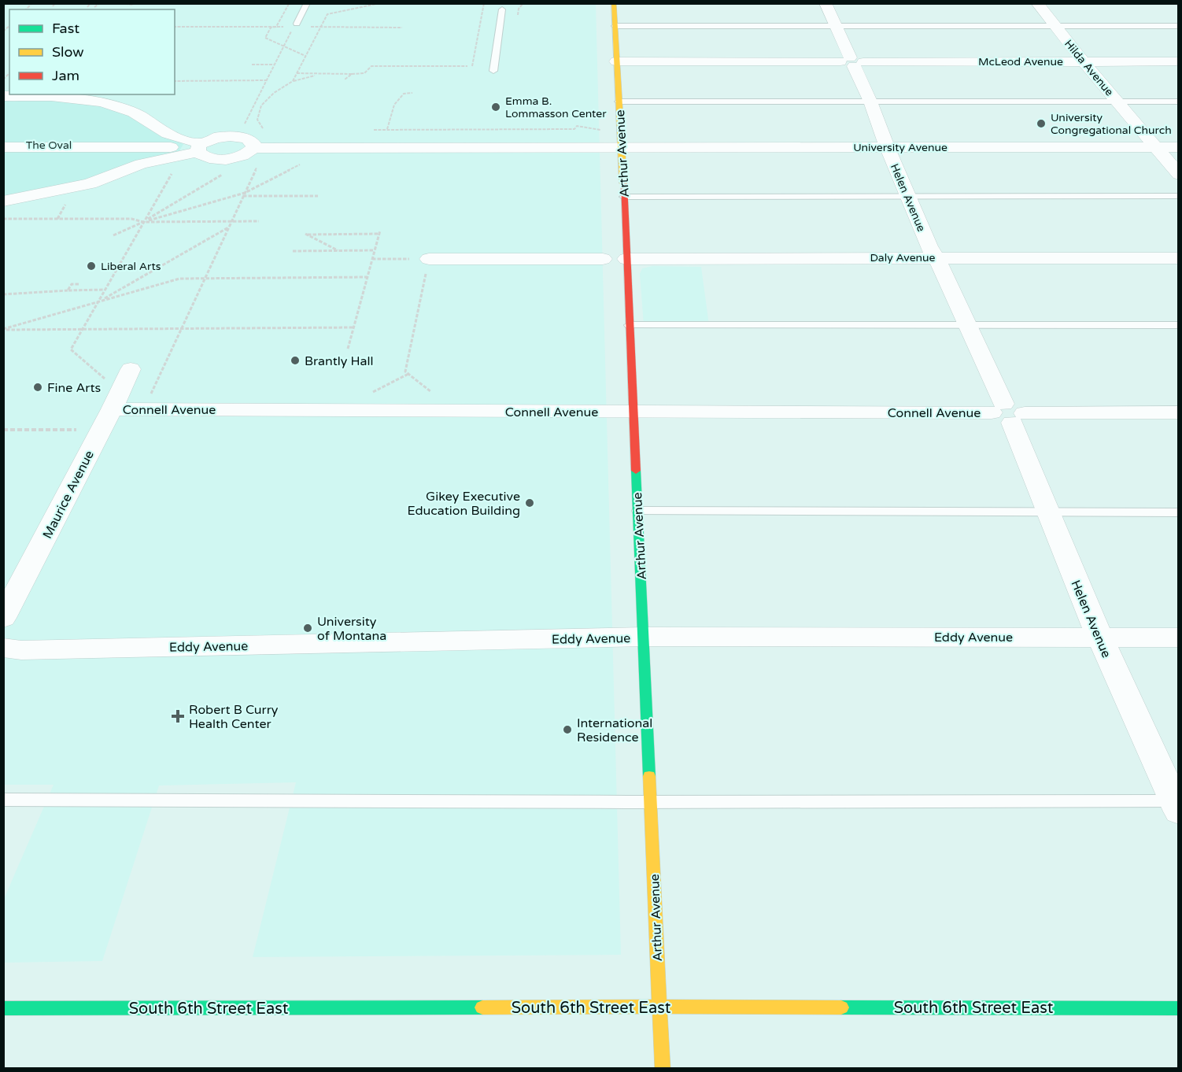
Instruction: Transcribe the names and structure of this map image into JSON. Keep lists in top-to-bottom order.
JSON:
{
  "streets": {
    "main road": ["Arthur Avenue", "South 6th Street East"],
    "street": [
      "McLeod Avenue",
      "Hilda Avenue",
      "University Avenue",
      "Helen Avenue",
      "Daly Avenue",
      "Connell Avenue",
      "Maurice Avenue",
      "Eddy Avenue"
    ]
  },
  "crossings": [
    ["McLeod Avenue", "Hilda Avenue"],
    ["McLeod Avenue", "Arthur Avenue"],
    ["McLeod Avenue", "Helen Avenue"],
    ["Hilda Avenue", "University Avenue"],
    ["University Avenue", "Arthur Avenue"],
    ["University Avenue", "Helen Avenue"],
    ["Arthur Avenue", "Daly Avenue"],
    ["Arthur Avenue", "Connell Avenue"],
    ["Arthur Avenue", "Eddy Avenue"],
    ["Arthur Avenue", "South 6th Street East"],
    ["Helen Avenue", "Daly Avenue"],
    ["Helen Avenue", "Connell Avenue"],
    ["Helen Avenue", "Eddy Avenue"],
    ["Connell Avenue", "Maurice Avenue"]
  ],
  "parks": ["The Oval"],
  "places": {
    "other": [
      "Emma B. Lommasson Center",
      "University Congregational Church",
      "Liberal Arts",
      "Brantly Hall",
      "Fine Arts",
      "Gikey Executive Education Building",
      "University of Montana",
      "International Residence"
    ],
    "health": ["Robert B Curry Health Center"]
  },
  "legend": ["Fast", "Slow", "Jam"]
}
